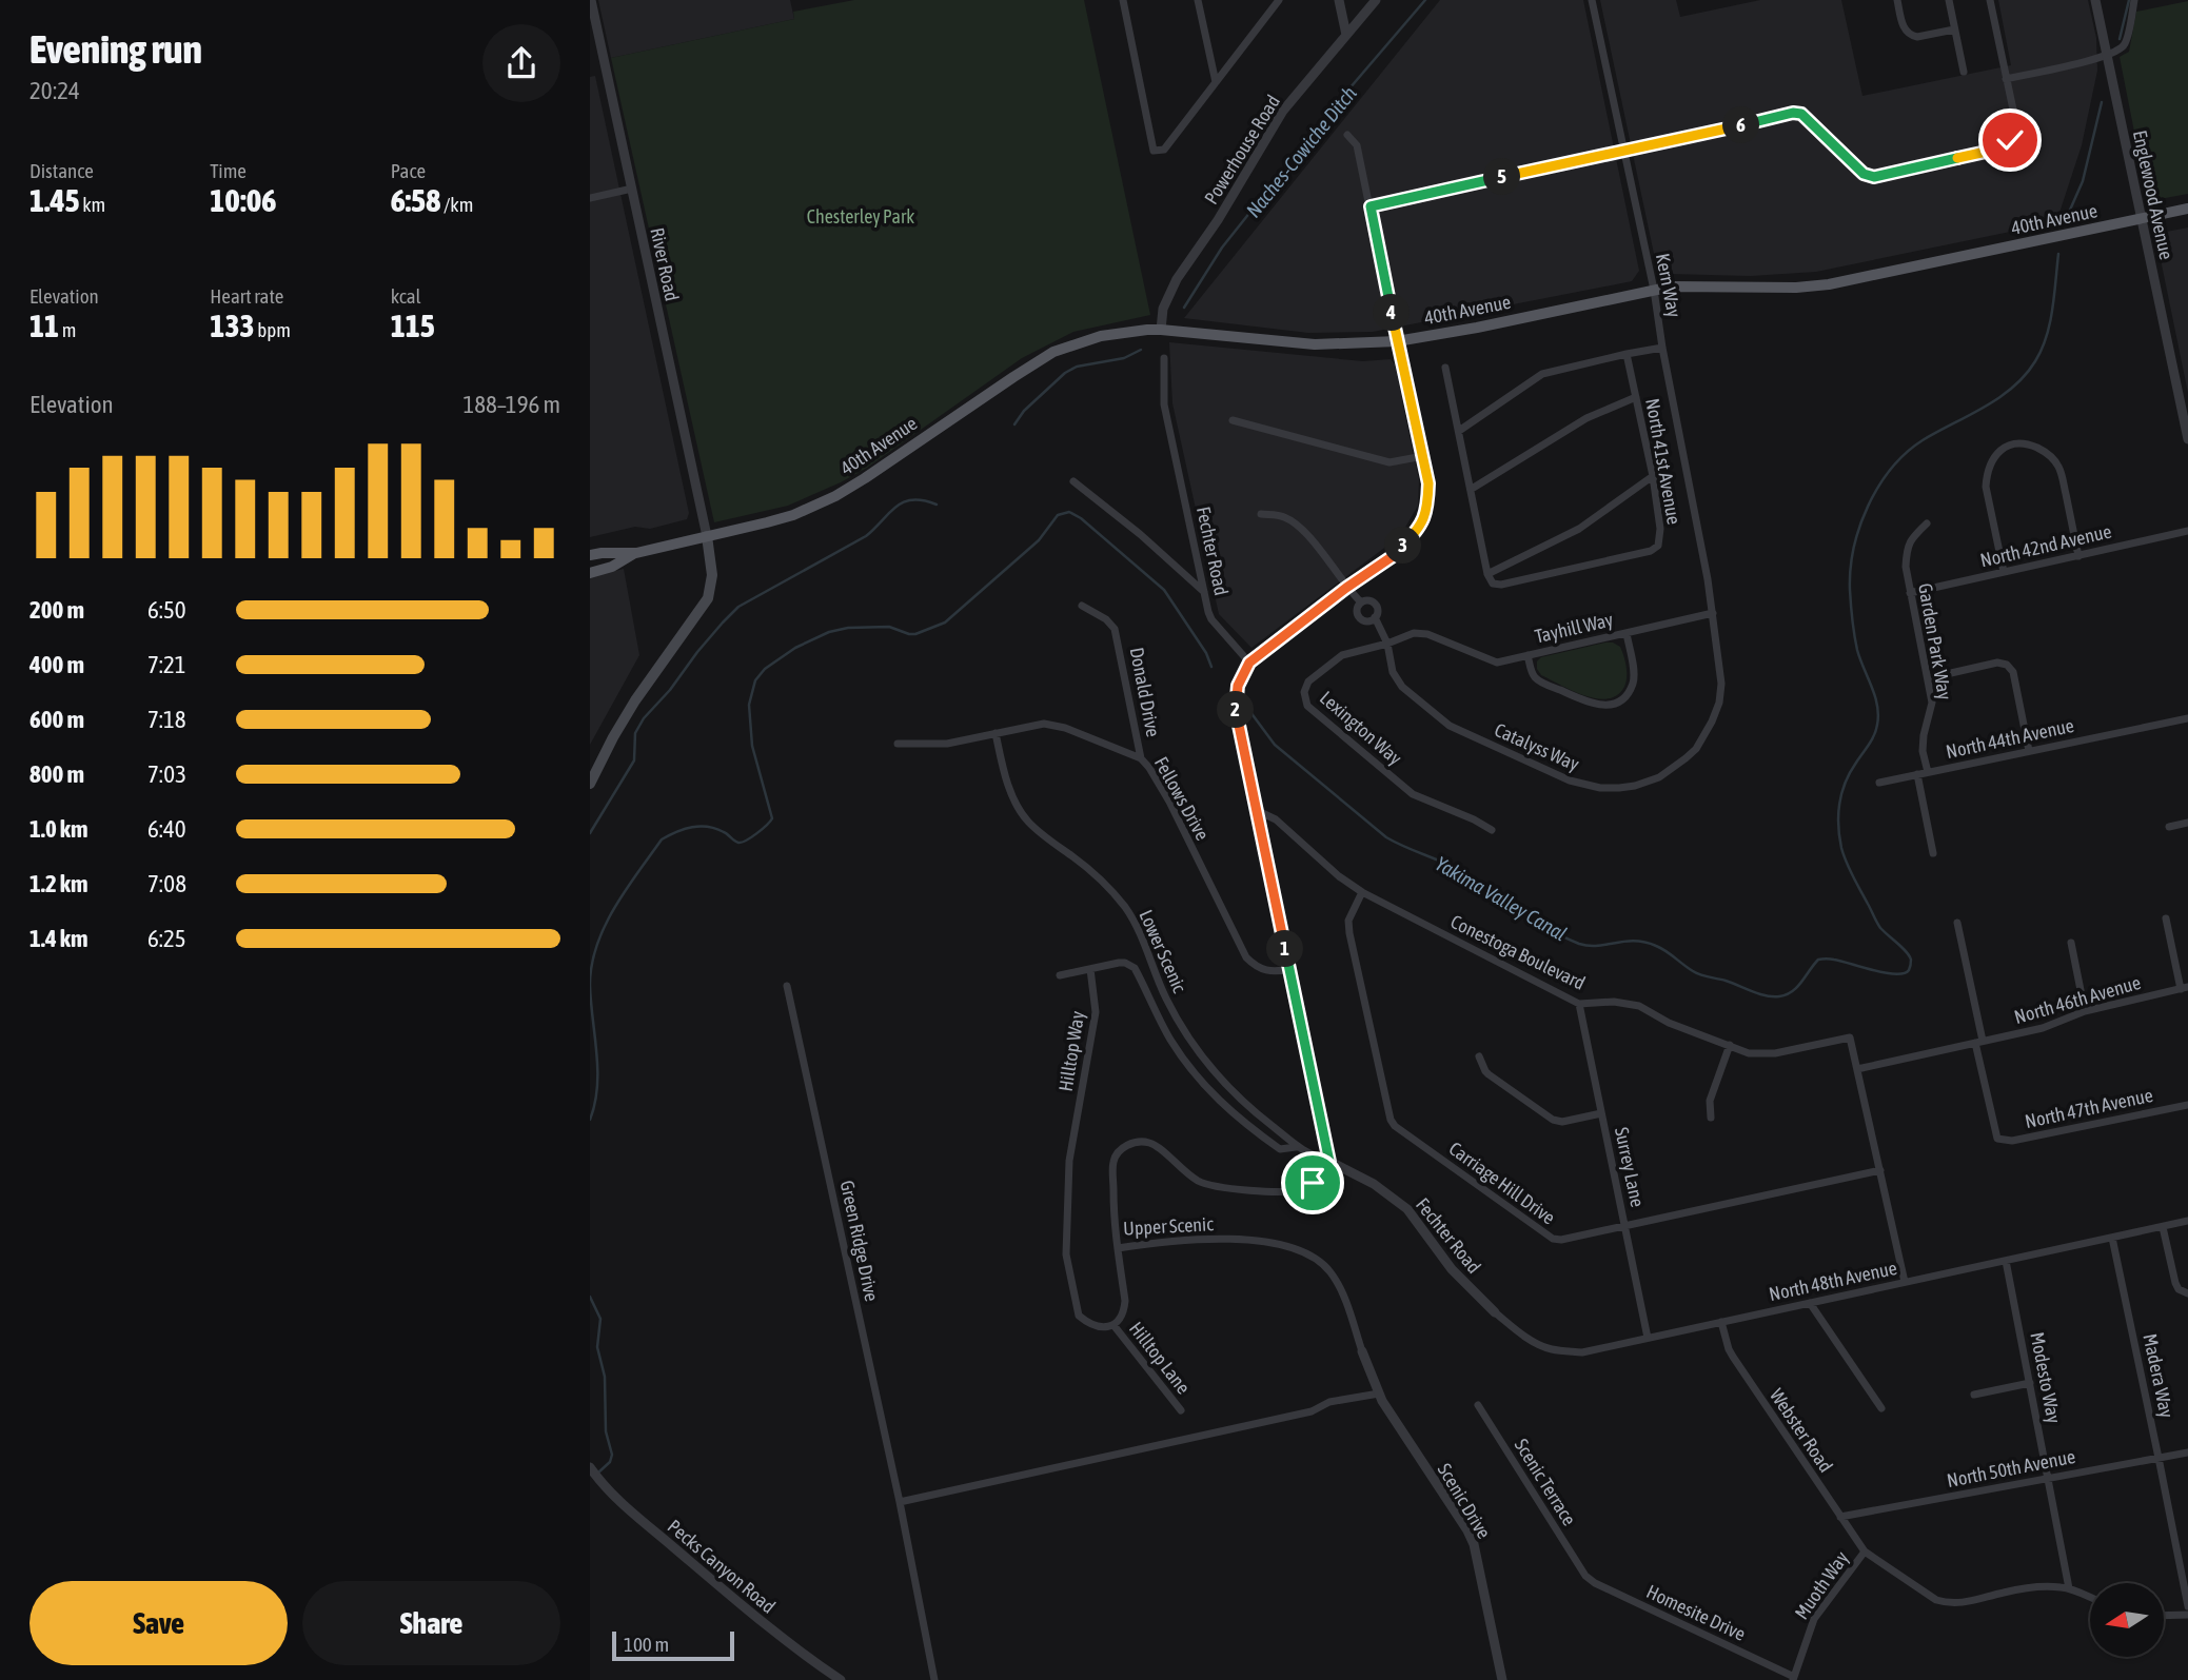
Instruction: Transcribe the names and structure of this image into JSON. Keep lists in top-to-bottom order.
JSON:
{
  "streets": {
    "main road": ["40th Avenue"],
    "street": [
      "Powerhouse Road",
      "Englewood Avenue",
      "River Road",
      "Kern Way",
      "North 41st Avenue",
      "North 42nd Avenue",
      "Fechter Road",
      "Tayhill Way",
      "Garden Park Way",
      "Donald Drive",
      "Lexington Way",
      "North 44th Avenue",
      "Catalyss Way",
      "Fellows Drive",
      "Lower Scenic",
      "Conestoga Boulevard",
      "North 46th Avenue",
      "Hilltop Way",
      "North 47th Avenue",
      "Surrey Lane",
      "Carriage Hill Drive",
      "Upper Scenic",
      "Green Ridge Drive",
      "North 48th Avenue",
      "Hilltop Lane",
      "Madera Way",
      "Modesto Way",
      "Webster Road",
      "North 50th Avenue",
      "Scenic Terrace",
      "Scenic Drive",
      "Pecks Canyon Road",
      "Muoth Way",
      "Homesite Drive"
    ]
  },
  "crossings": [
    ["Powerhouse Road", "40th Avenue"],
    ["Englewood Avenue", "40th Avenue"],
    ["40th Avenue", "River Road"],
    ["40th Avenue", "Kern Way"],
    ["Kern Way", "Catalyss Way"],
    ["North 42nd Avenue", "Garden Park Way"],
    ["Fechter Road", "Lower Scenic"],
    ["Fechter Road", "Upper Scenic"],
    ["Fechter Road", "North 48th Avenue"],
    ["Tayhill Way", "Lexington Way"],
    ["Tayhill Way", "Catalyss Way"],
    ["Garden Park Way", "North 44th Avenue"],
    ["Donald Drive", "Fellows Drive"],
    ["Lexington Way", "Catalyss Way"],
    ["Fellows Drive", "Lower Scenic"],
    ["Lower Scenic", "Upper Scenic"],
    ["Conestoga Boulevard", "Surrey Lane"],
    ["Conestoga Boulevard", "Carriage Hill Drive"],
    ["Conestoga Boulevard", "North 48th Avenue"],
    ["North 46th Avenue", "North 47th Avenue"],
    ["Hilltop Way", "Hilltop Lane"],
    ["Surrey Lane", "Carriage Hill Drive"],
    ["Surrey Lane", "North 48th Avenue"],
    ["Upper Scenic", "Scenic Drive"],
    ["North 48th Avenue", "Madera Way"],
    ["North 48th Avenue", "Modesto Way"],
    ["North 48th Avenue", "Webster Road"],
    ["Madera Way", "North 50th Avenue"],
    ["Modesto Way", "North 50th Avenue"],
    ["Webster Road", "North 50th Avenue"],
    ["Webster Road", "Muoth Way"],
    ["Scenic Terrace", "Homesite Drive"],
    ["Muoth Way", "Homesite Drive"]
  ],
  "water": ["Naches-Cowiche Ditch", "Yakima Valley Canal"],
  "parks": ["Chesterley Park"],
  "scale_bar": "100 m",
  "north": "left",
  "page": {
    "heading": ["Evening run", "20:24"],
    "pins": [
      "6",
      "5",
      "4",
      "3",
      "2",
      "1"
    ],
    "stats": [
      ["Distance", "1.45 km"],
      ["Time", "10:06"],
      ["Pace", "6:58 /km"],
      ["Elevation", "11 m"],
      ["Heart rate", "133 bpm"],
      ["kcal", "115"]
    ],
    "chart": ["Elevation", "188–196 m"],
    "list": [
      {
        "name": "200 m",
        "note": "6:50"
      },
      {
        "name": "400 m",
        "note": "7:21"
      },
      {
        "name": "600 m",
        "note": "7:18"
      },
      {
        "name": "800 m",
        "note": "7:03"
      },
      {
        "name": "1.0 km",
        "note": "6:40"
      },
      {
        "name": "1.2 km",
        "note": "7:08"
      },
      {
        "name": "1.4 km",
        "note": "6:25"
      }
    ],
    "buttons": ["Save", "Share"],
    "scale": "100 m"
  }
}
